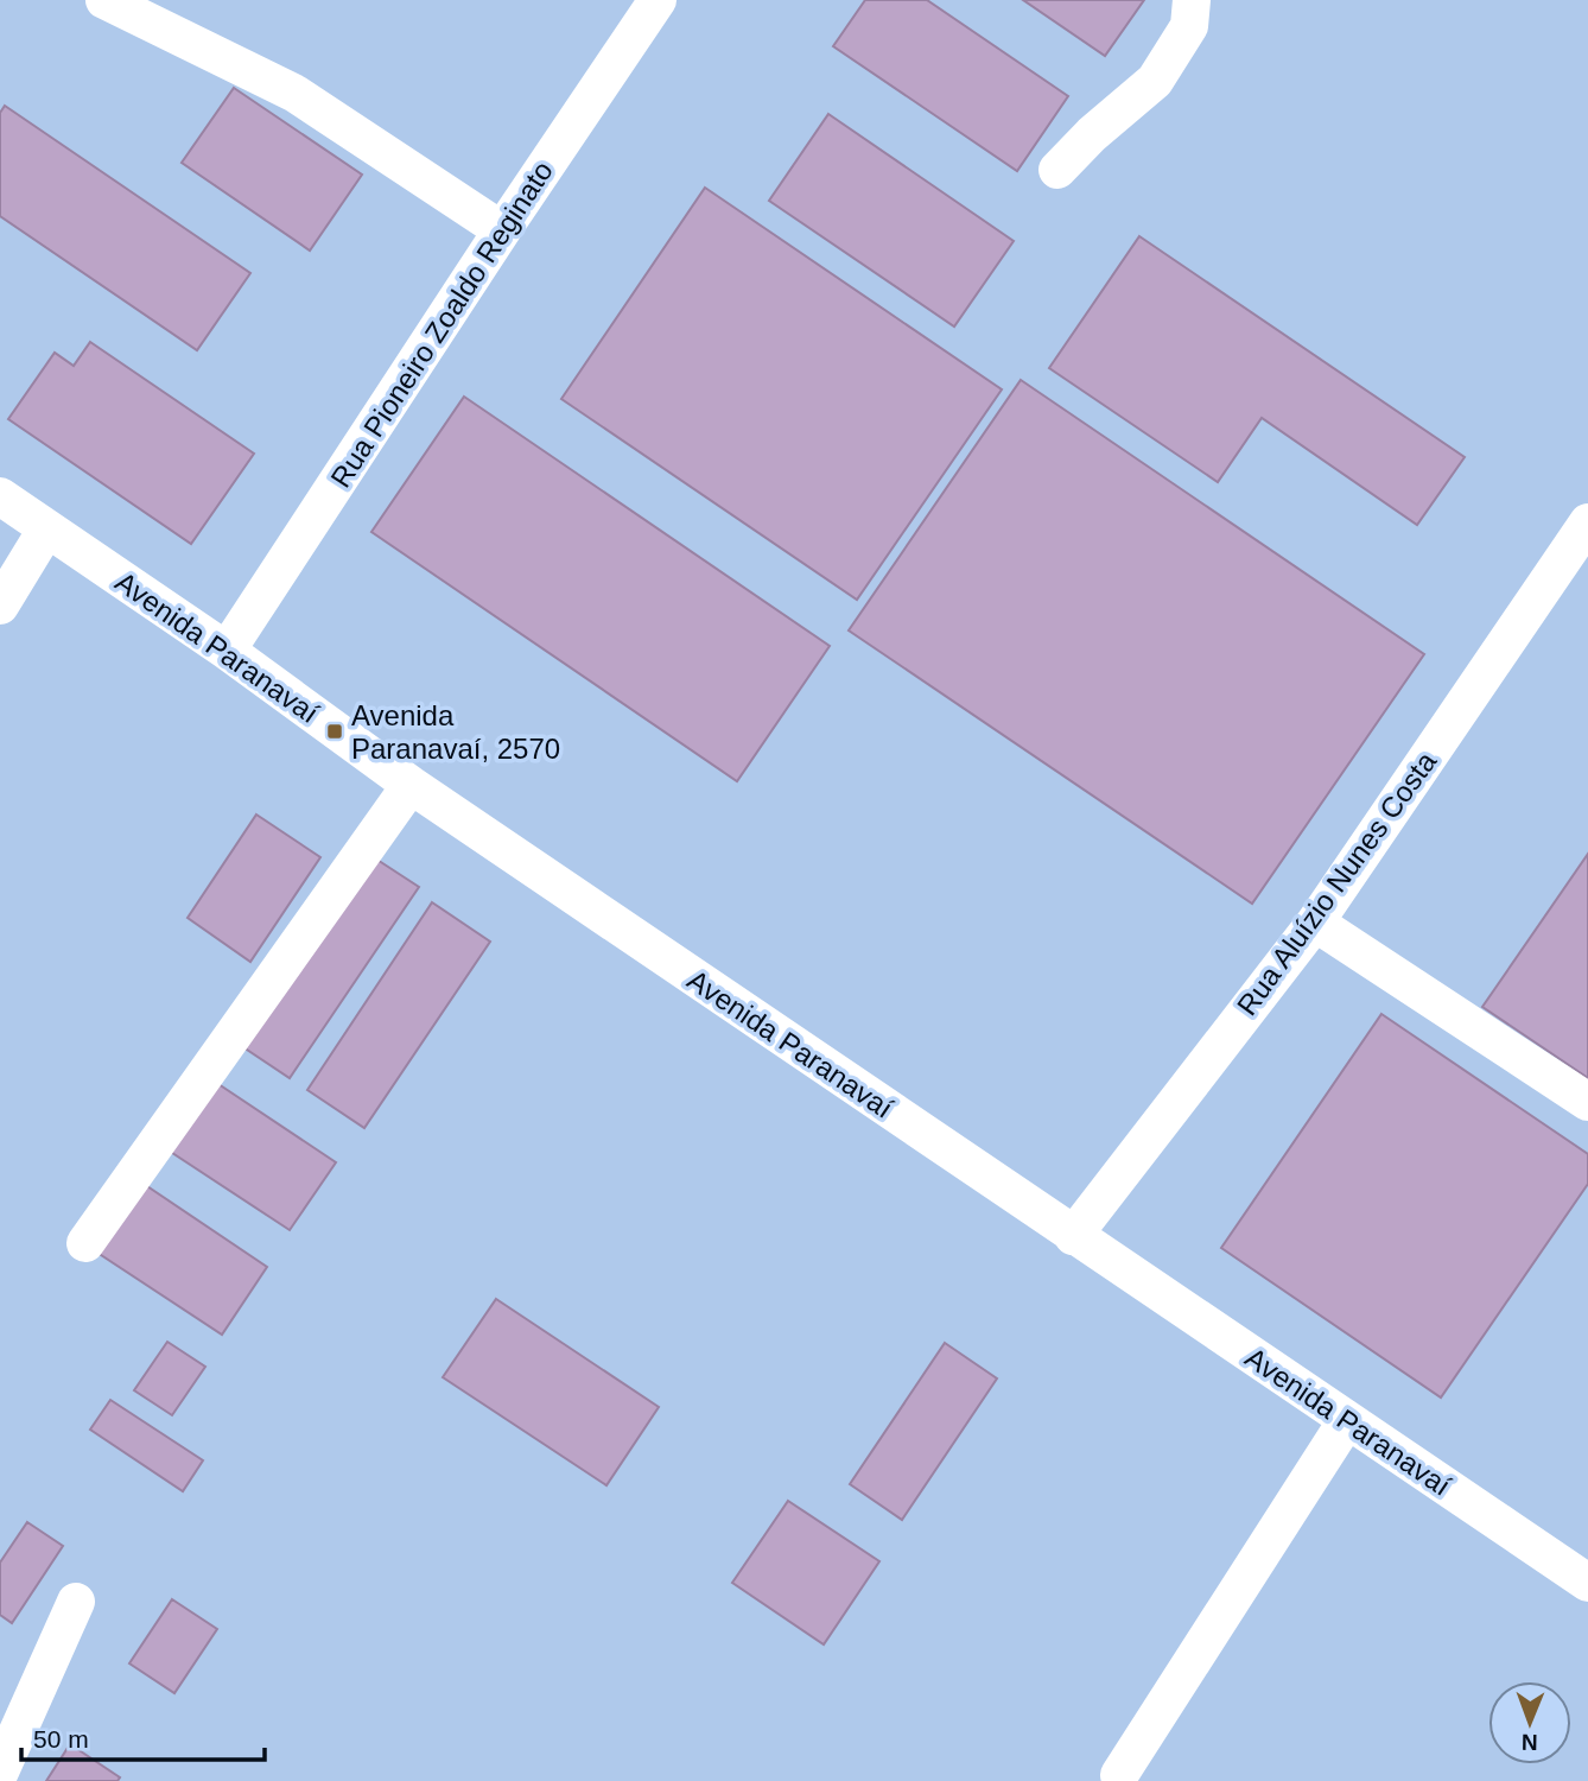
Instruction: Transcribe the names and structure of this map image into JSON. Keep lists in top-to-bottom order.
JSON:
{
  "streets": {
    "street": ["Rua Pioneiro Zoaldo Reginato", "Avenida Paranavaí", "Rua Aluízio Nunes Costa"]
  },
  "crossings": [
    ["Rua Pioneiro Zoaldo Reginato", "Avenida Paranavaí"],
    ["Avenida Paranavaí", "Rua Aluízio Nunes Costa"]
  ],
  "places": {
    "transit": ["Avenida Paranavaí, 2570"]
  },
  "scale_bar": "50 m",
  "north": "bottom"
}
